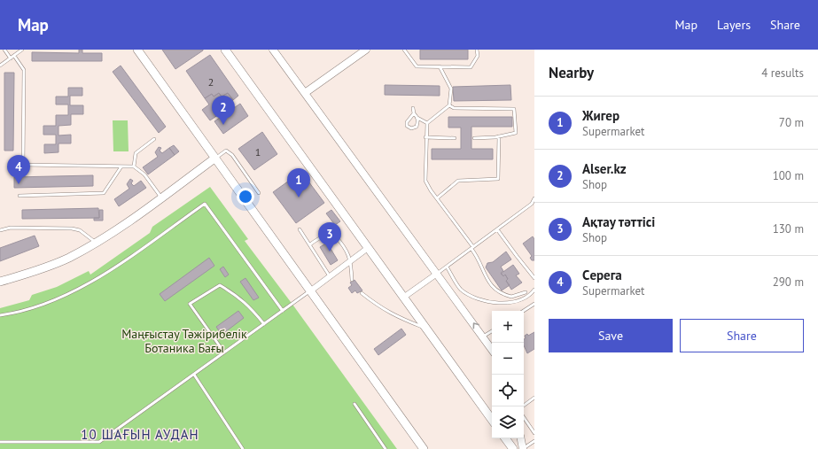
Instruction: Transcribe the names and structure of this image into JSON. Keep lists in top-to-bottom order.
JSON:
{
  "districts": ["10 ШАҒЫН АУДАН"],
  "parks": ["Маңғыстау Тәжірибелік Ботаника Бағы"],
  "house_numbers": ["2", "1"],
  "page": {
    "header": "Map",
    "nav": ["Map", "Layers", "Share"],
    "heading": ["Nearby", "4 results"],
    "pins": [
      "2",
      "4",
      "1",
      "3"
    ],
    "list": [
      {
        "mark": "1",
        "name": "Жигер",
        "note": "Supermarket",
        "value": "70 m"
      },
      {
        "mark": "2",
        "name": "Alser.kz",
        "note": "Shop",
        "value": "100 m"
      },
      {
        "mark": "3",
        "name": "Ақтау тәттісі",
        "note": "Shop",
        "value": "130 m"
      },
      {
        "mark": "4",
        "name": "Cерега",
        "note": "Supermarket",
        "value": "290 m"
      }
    ],
    "buttons": ["Save", "Share"],
    "map_buttons": ["+", "−"]
  }
}
